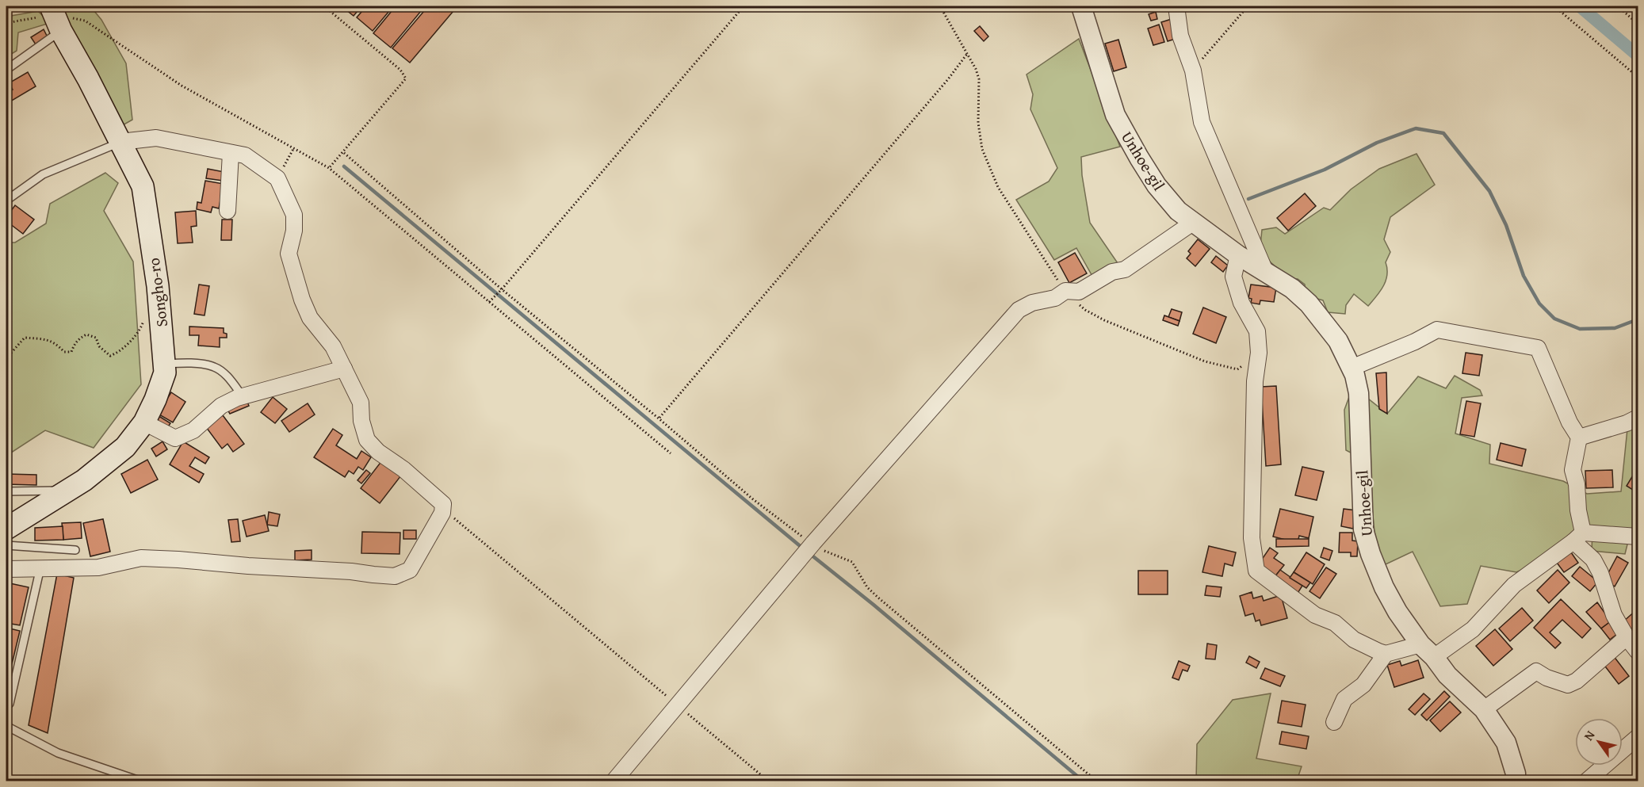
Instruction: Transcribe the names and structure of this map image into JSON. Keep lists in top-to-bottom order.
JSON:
{
  "streets": {
    "main road": ["Songho-ro"],
    "street": ["Unhoe-gil"]
  },
  "north": "top left"
}
